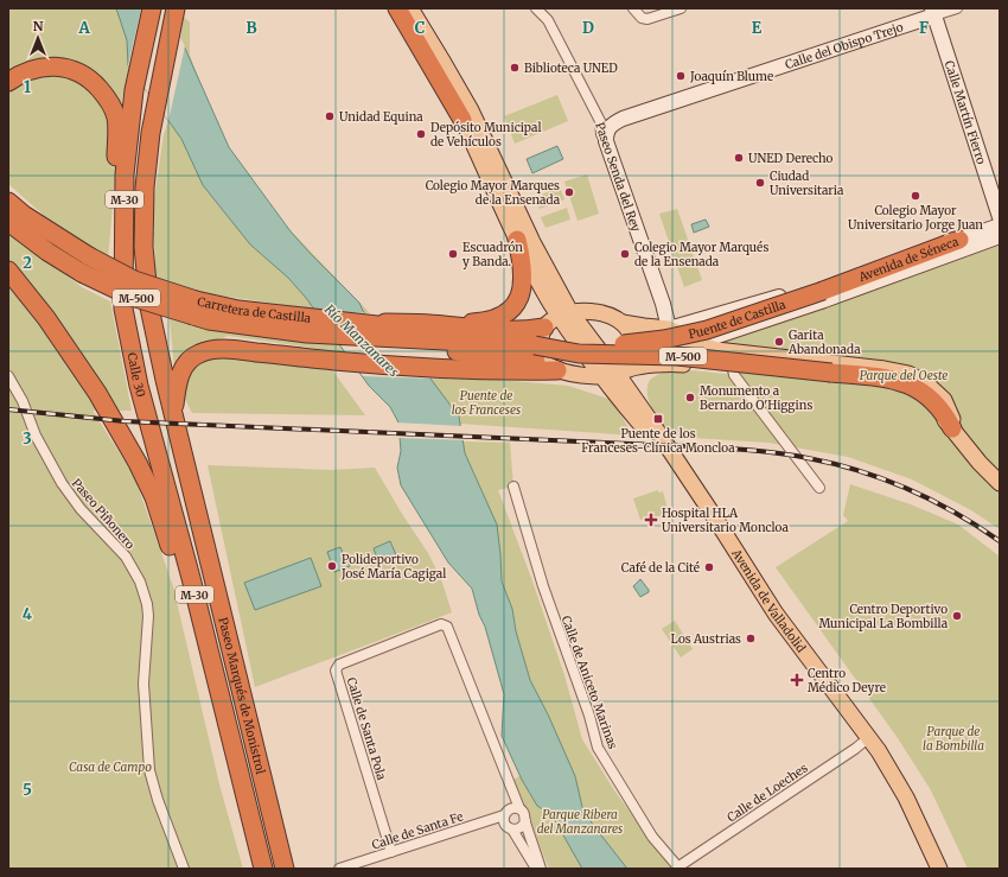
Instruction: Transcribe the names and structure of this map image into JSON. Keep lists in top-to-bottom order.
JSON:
{
  "streets": {
    "highway": [
      "M-30",
      "Avenida de Séneca",
      "M-500",
      "Carretera de Castilla",
      "Puente de Castilla",
      "Calle 30",
      "Paseo Marqués de Monistrol"
    ],
    "main road": [
      "Calle del Obispo Trejo",
      "Calle Martín Fierro",
      "Paseo Senda del Rey",
      "Avenida de Valladolid"
    ],
    "street": [
      "Paseo Piñonero",
      "Calle de Aniceto Marinas",
      "Calle de Santa Pola",
      "Calle de Loeches",
      "Calle de Santa Fe"
    ]
  },
  "crossings": [
    ["Calle del Obispo Trejo", "Calle Martín Fierro"],
    ["Calle del Obispo Trejo", "Paseo Senda del Rey"],
    ["Calle Martín Fierro", "Avenida de Séneca"],
    ["M-30", "Paseo Marqués de Monistrol"],
    ["Avenida de Séneca", "Puente de Castilla"],
    ["M-500", "Carretera de Castilla"],
    ["M-500", "Puente de Castilla"],
    ["Carretera de Castilla", "Puente de Castilla"],
    ["Calle 30", "Paseo Marqués de Monistrol"],
    ["Avenida de Valladolid", "Calle de Loeches"],
    ["Calle de Aniceto Marinas", "Calle de Loeches"],
    ["Calle de Santa Pola", "Calle de Santa Fe"]
  ],
  "water": ["Río Manzanares"],
  "parks": [
    "Parque del Oeste",
    "Puente de los Franceses",
    "Parque de la Bombilla",
    "Casa de Campo",
    "Parque Ribera del Manzanares"
  ],
  "places": {
    "other": [
      "Biblioteca UNED",
      "Joaquín Blume",
      "Unidad Equina",
      "Depósito Municipal de Vehículos",
      "UNED Derecho",
      "Ciudad Universitaria",
      "Colegio Mayor Marques de la Ensenada",
      "Colegio Mayor Universitario Jorge Juan",
      "Escuadrón y Banda.",
      "Colegio Mayor Marqués de la Ensenada",
      "Garita Abandonada",
      "Monumento a Bernardo O'Higgins",
      "Polideportivo José María Cagigal",
      "Café de la Cité",
      "Centro Deportivo Municipal La Bombilla",
      "Los Austrias"
    ],
    "transit": ["Puente de los Franceses-Clínica Moncloa"],
    "health": ["Hospital HLA Universitario Moncloa", "Centro Médico Deyre"]
  },
  "north": "top",
  "grid": {
    "columns": [
      "A",
      "B",
      "C",
      "D",
      "E",
      "F"
    ],
    "rows": [
      "1",
      "2",
      "3",
      "4",
      "5"
    ]
  }
}
